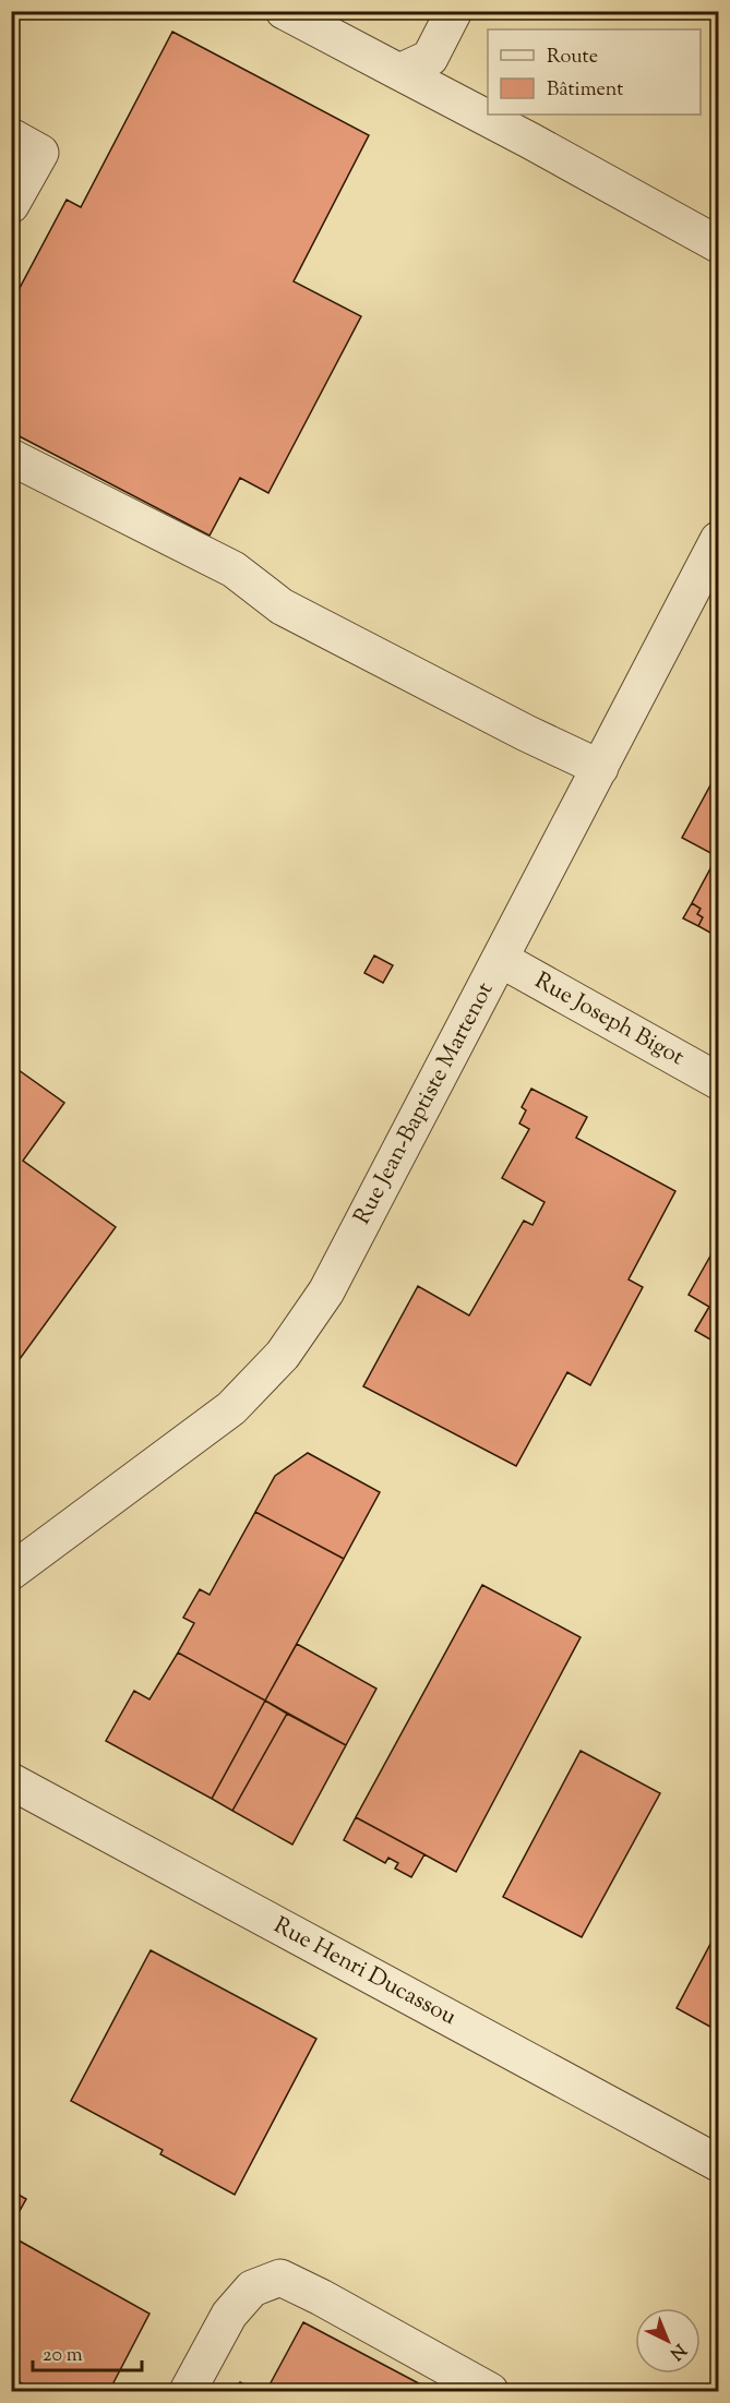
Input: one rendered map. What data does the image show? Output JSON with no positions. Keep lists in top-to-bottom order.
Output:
{
  "streets": {
    "street": ["Rue Joseph Bigot", "Rue Jean-Baptiste Martenot", "Rue Henri Ducassou"]
  },
  "crossings": [
    ["Rue Joseph Bigot", "Rue Jean-Baptiste Martenot"]
  ],
  "legend": ["Route", "Bâtiment"],
  "scale_bar": "20 m",
  "north": "bottom right"
}
